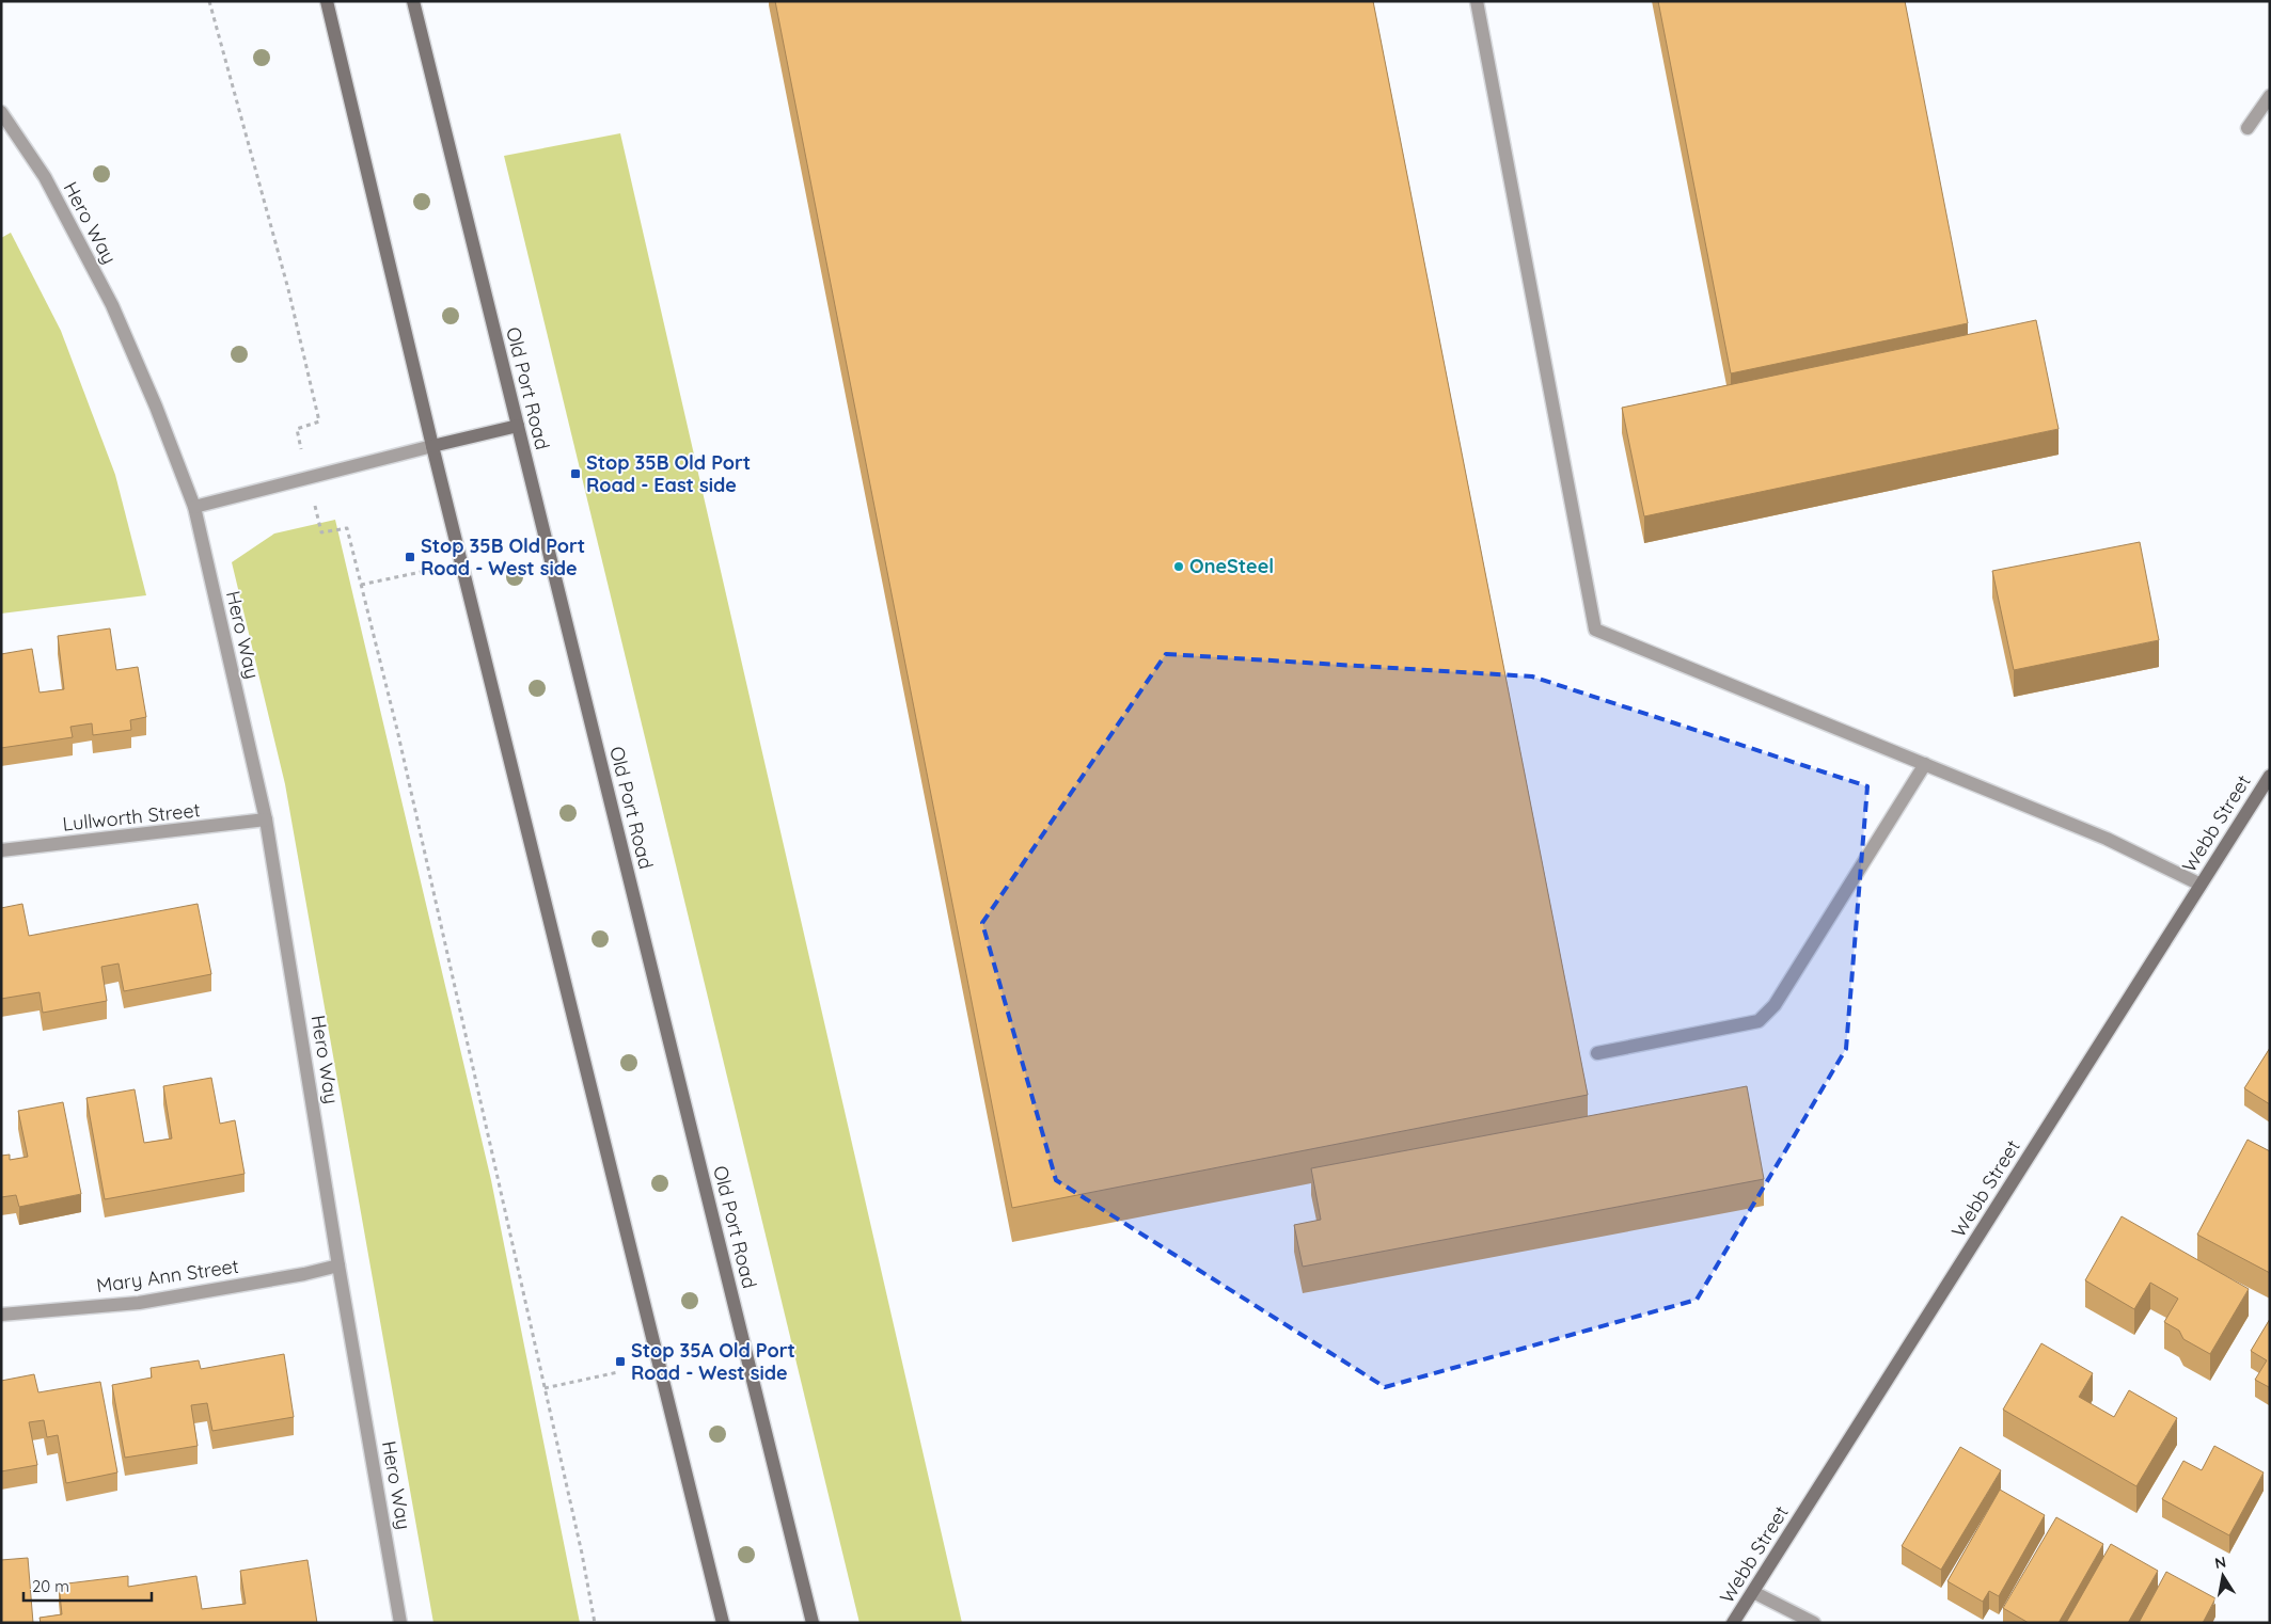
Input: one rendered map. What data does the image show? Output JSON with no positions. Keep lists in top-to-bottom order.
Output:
{
  "streets": {
    "main road": ["Old Port Road", "Webb Street"],
    "street": ["Hero Way", "Lullworth Street", "Mary Ann Street"]
  },
  "crossings": [
    ["Hero Way", "Lullworth Street"],
    ["Hero Way", "Mary Ann Street"]
  ],
  "places": {
    "transit": ["Stop 35B Old Port Road - East side", "Stop 35B Old Port Road - West side", "Stop 35A Old Port Road - West side"],
    "other": ["OneSteel"]
  },
  "scale_bar": "20 m",
  "north": "top"
}
